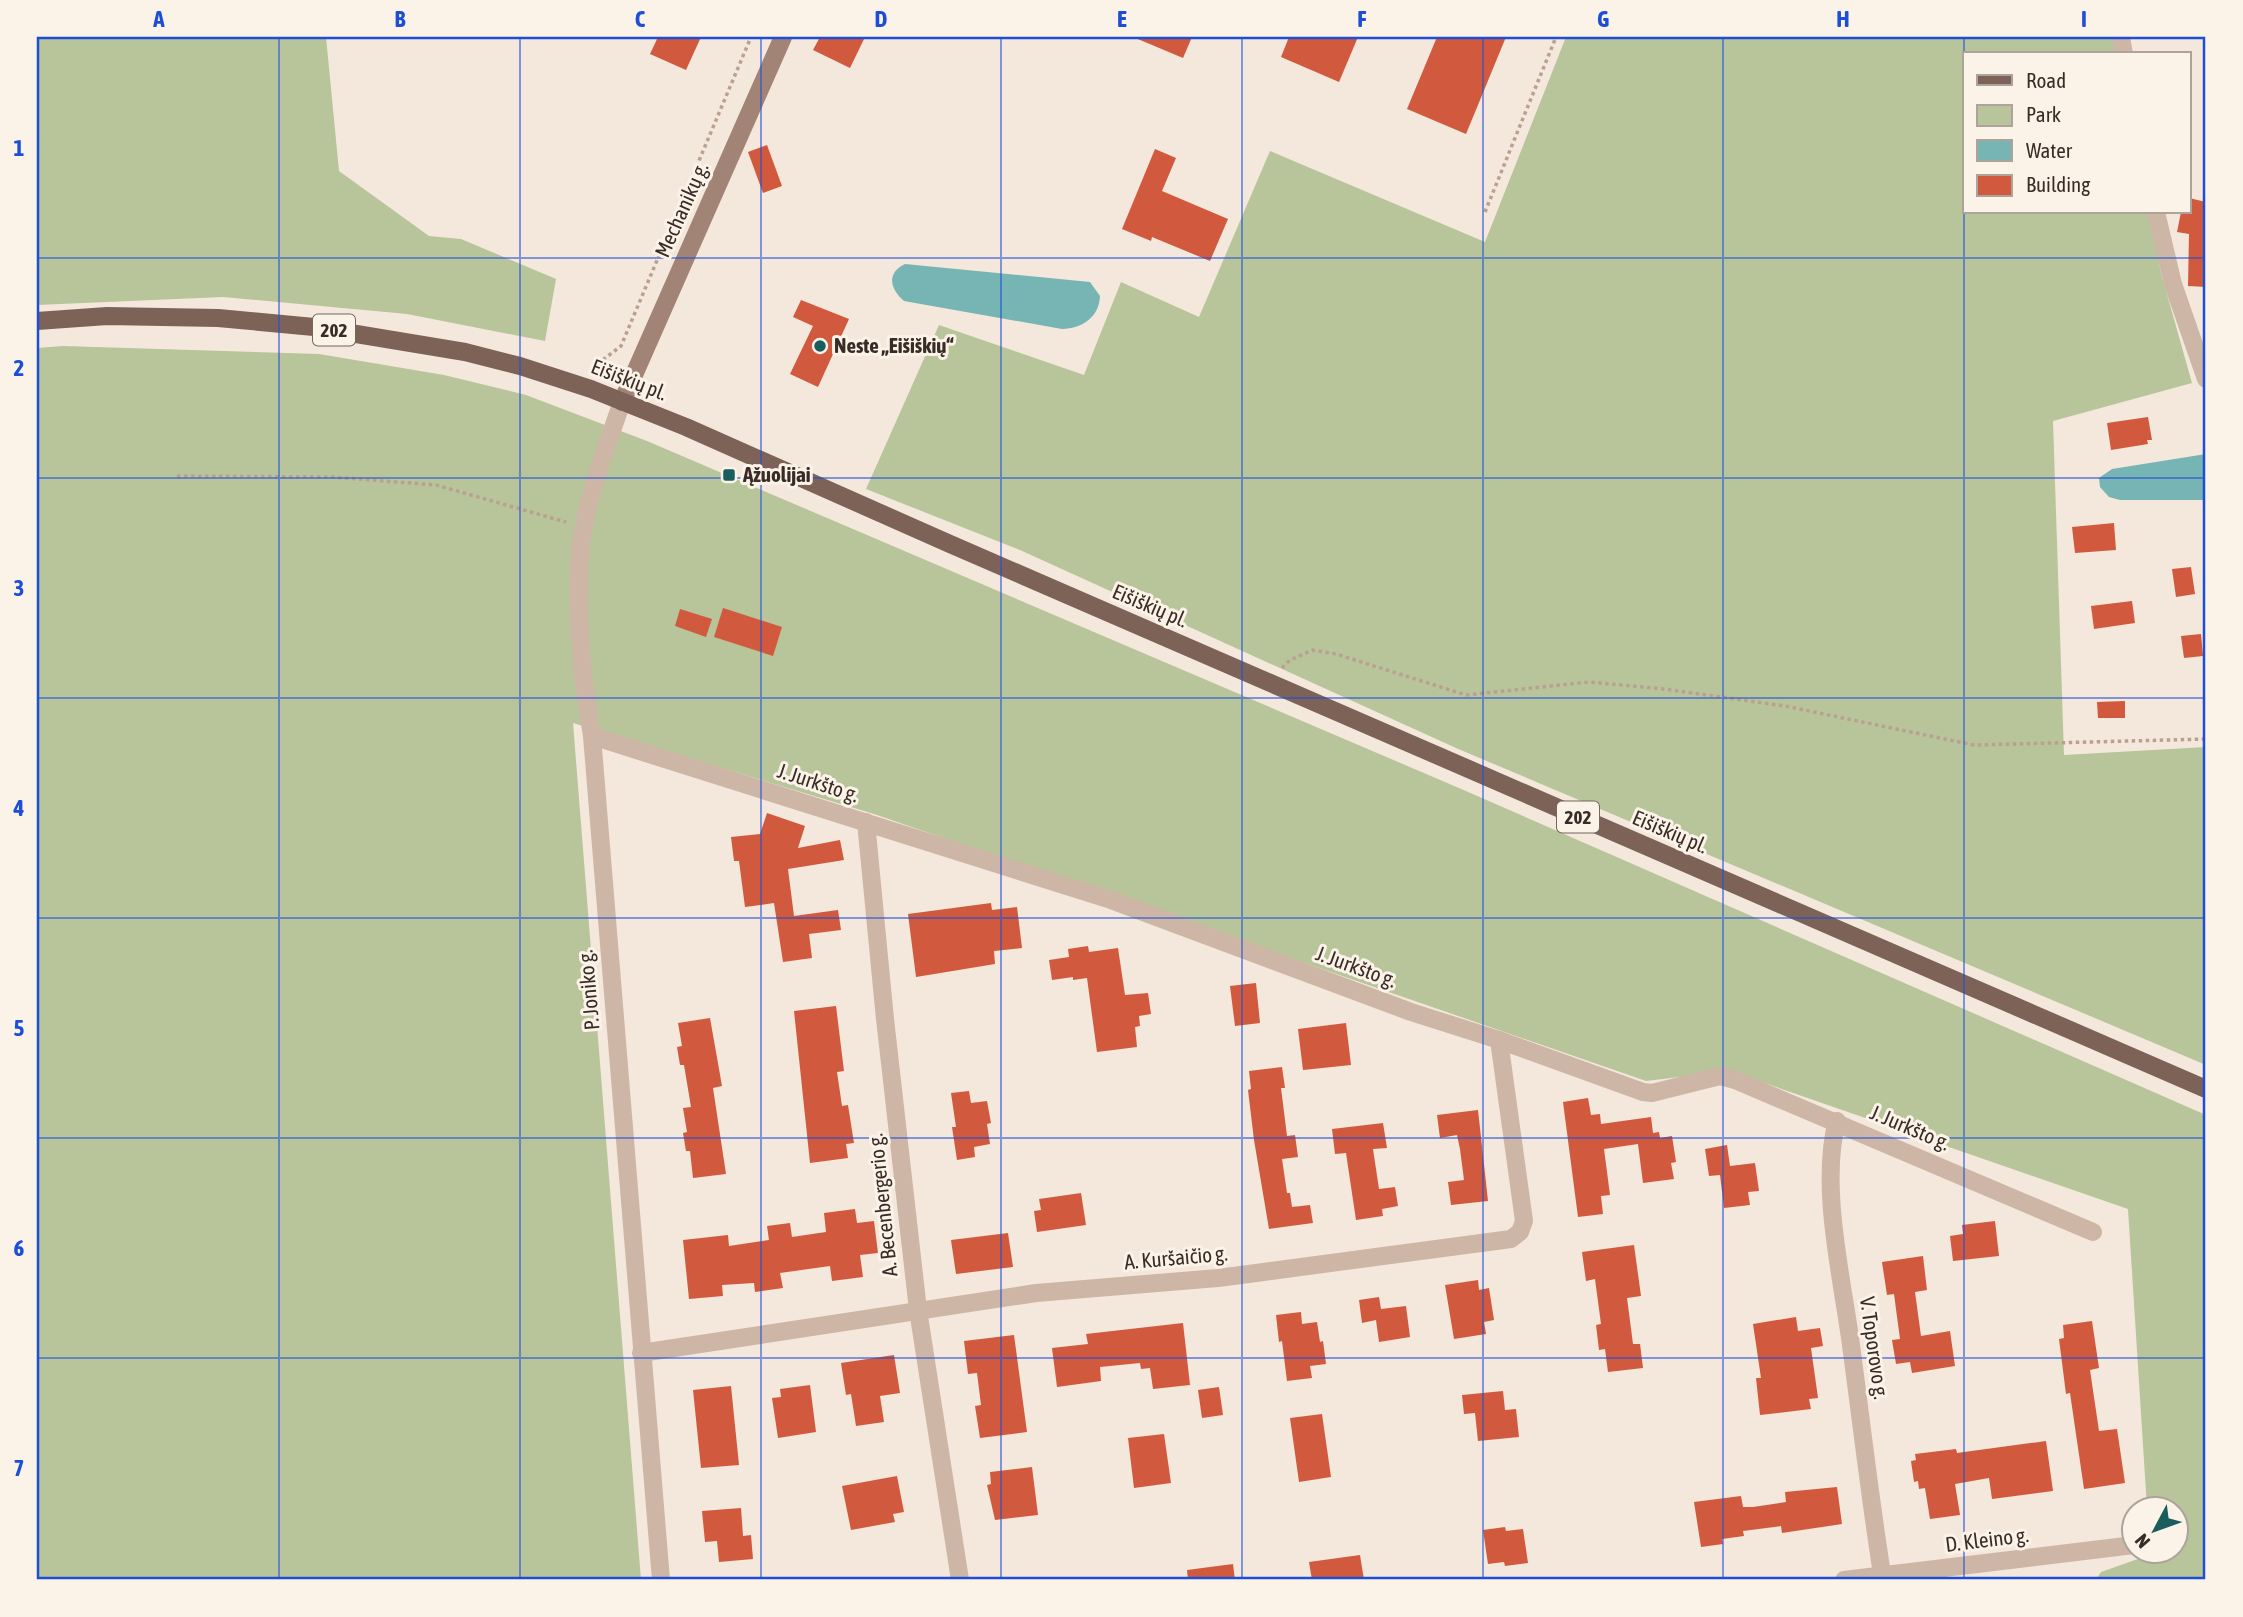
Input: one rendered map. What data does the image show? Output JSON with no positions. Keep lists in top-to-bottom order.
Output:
{
  "streets": {
    "main road": ["Mechanikų g.", "202", "Eišiškių pl."],
    "street": [
      "J. Jurkšto g.",
      "P. Joniko g.",
      "A. Becenbergerio g.",
      "A. Kuršaičio g.",
      "V. Toporovo g.",
      "D. Kleino g."
    ]
  },
  "crossings": [
    ["Mechanikų g.", "Eišiškių pl."],
    ["Mechanikų g.", "P. Joniko g."],
    ["Eišiškių pl.", "P. Joniko g."],
    ["J. Jurkšto g.", "P. Joniko g."],
    ["J. Jurkšto g.", "A. Becenbergerio g."],
    ["J. Jurkšto g.", "A. Kuršaičio g."],
    ["J. Jurkšto g.", "V. Toporovo g."],
    ["P. Joniko g.", "A. Kuršaičio g."],
    ["A. Becenbergerio g.", "A. Kuršaičio g."],
    ["V. Toporovo g.", "D. Kleino g."]
  ],
  "places": {
    "other": ["Neste „Eišiškių“"],
    "transit": ["Ąžuolijai"]
  },
  "legend": [
    "Road",
    "Park",
    "Water",
    "Building"
  ],
  "north": "bottom left",
  "grid": {
    "columns": [
      "A",
      "B",
      "C",
      "D",
      "E",
      "F",
      "G",
      "H",
      "I"
    ],
    "rows": [
      "1",
      "2",
      "3",
      "4",
      "5",
      "6",
      "7"
    ]
  }
}
